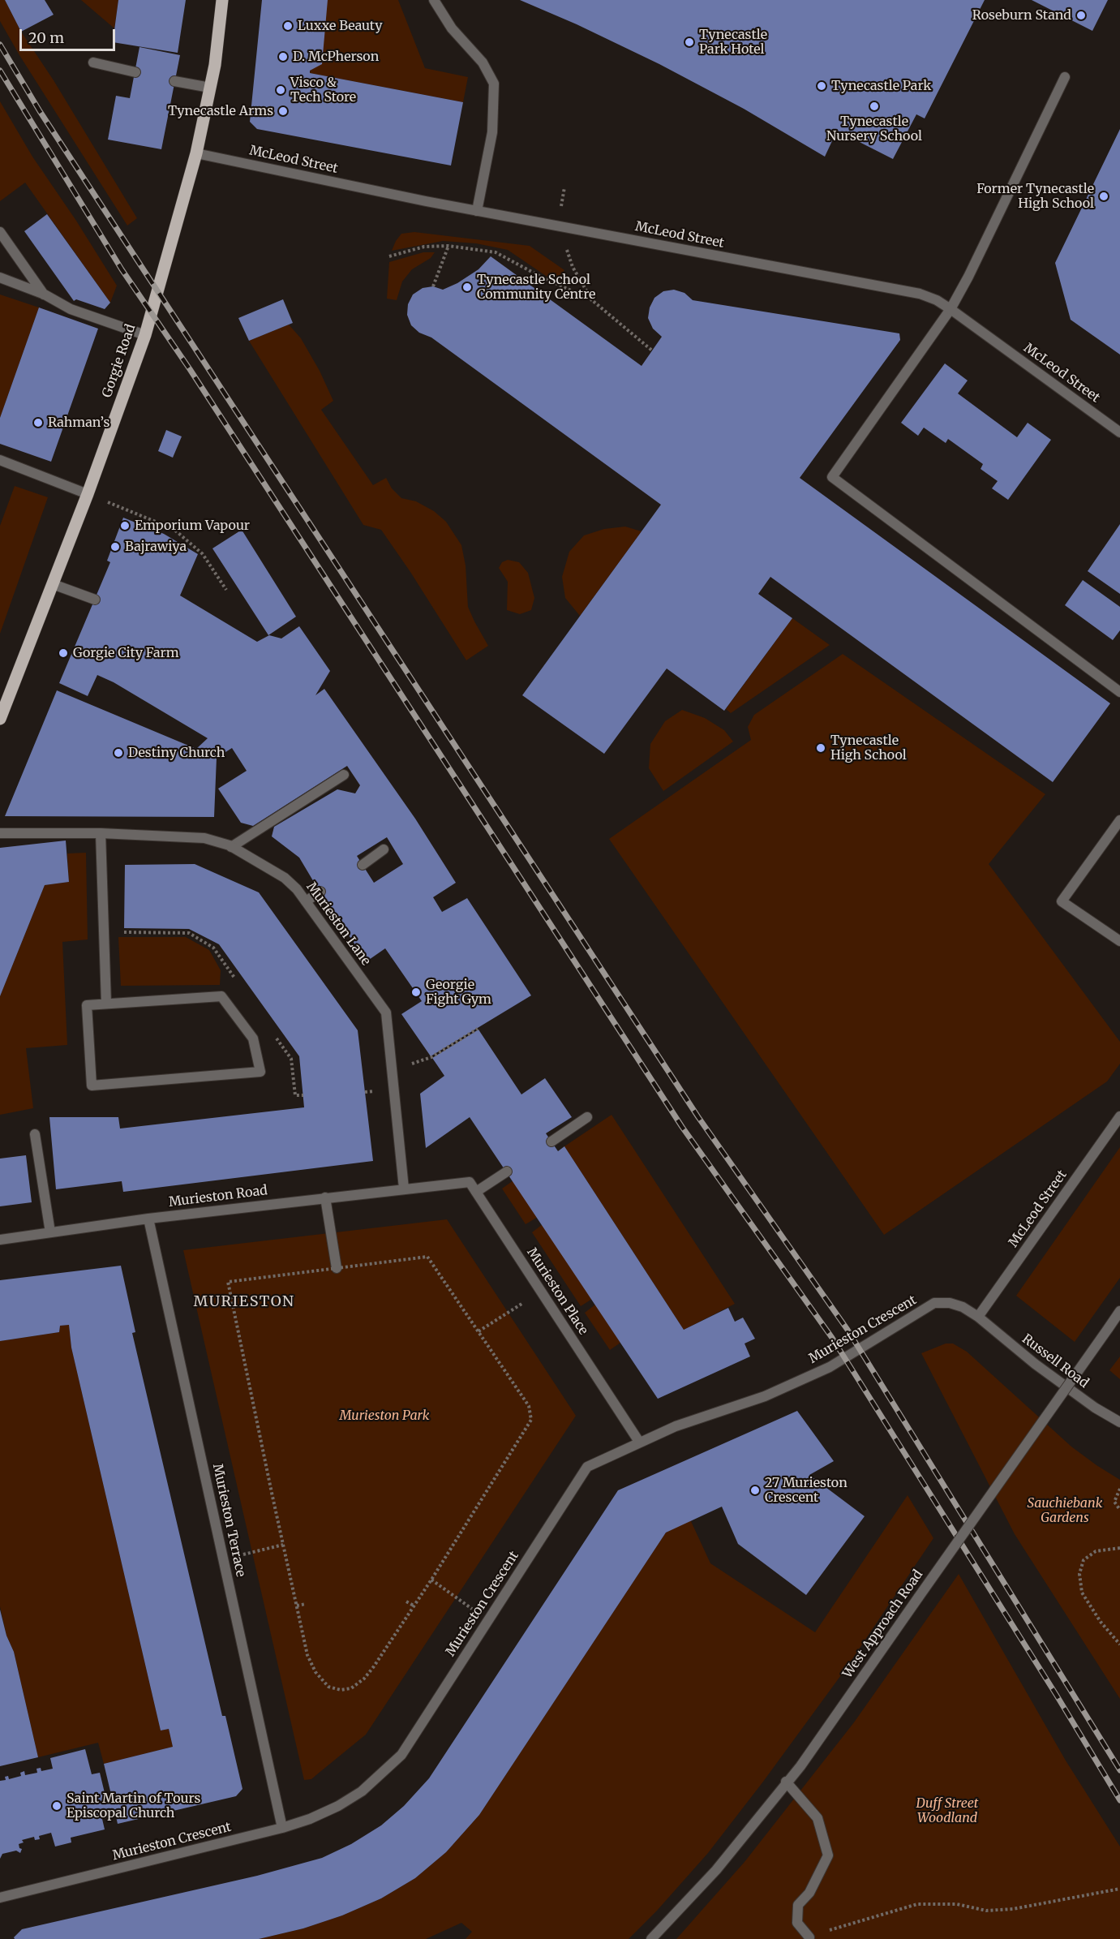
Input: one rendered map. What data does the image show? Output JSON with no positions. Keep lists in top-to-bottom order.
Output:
{
  "streets": {
    "main road": ["Gorgie Road"],
    "street": [
      "McLeod Street",
      "Murieston Lane",
      "Murieston Road",
      "Murieston Place",
      "Murieston Crescent",
      "Russell Road",
      "Murieston Terrace",
      "West Approach Road"
    ]
  },
  "crossings": [
    ["McLeod Street", "Gorgie Road"],
    ["McLeod Street", "Murieston Crescent"],
    ["McLeod Street", "Russell Road"],
    ["Murieston Lane", "Murieston Road"],
    ["Murieston Road", "Murieston Place"],
    ["Murieston Road", "Murieston Terrace"],
    ["Murieston Place", "Murieston Crescent"],
    ["Murieston Crescent", "Russell Road"],
    ["Murieston Crescent", "Murieston Terrace"]
  ],
  "districts": ["MURIESTON"],
  "parks": ["Murieston Park", "Sauchiebank Gardens", "Duff Street Woodland"],
  "places": [
    "Roseburn Stand",
    "Luxxe Beauty",
    "Tynecastle Park Hotel",
    "D. McPherson",
    "Tynecastle Park",
    "Visco & Tech Store",
    "Tynecastle Nursery School",
    "Tynecastle Arms",
    "Former Tynecastle High School",
    "Tynecastle School Community Centre",
    "Rahman’s",
    "Emporium Vapour",
    "Bajrawiya",
    "Gorgie City Farm",
    "Tynecastle High School",
    "Destiny Church",
    "Georgie Fight Gym",
    "27 Murieston Crescent",
    "Saint Martin of Tours Episcopal Church"
  ],
  "scale_bar": "20 m"
}
